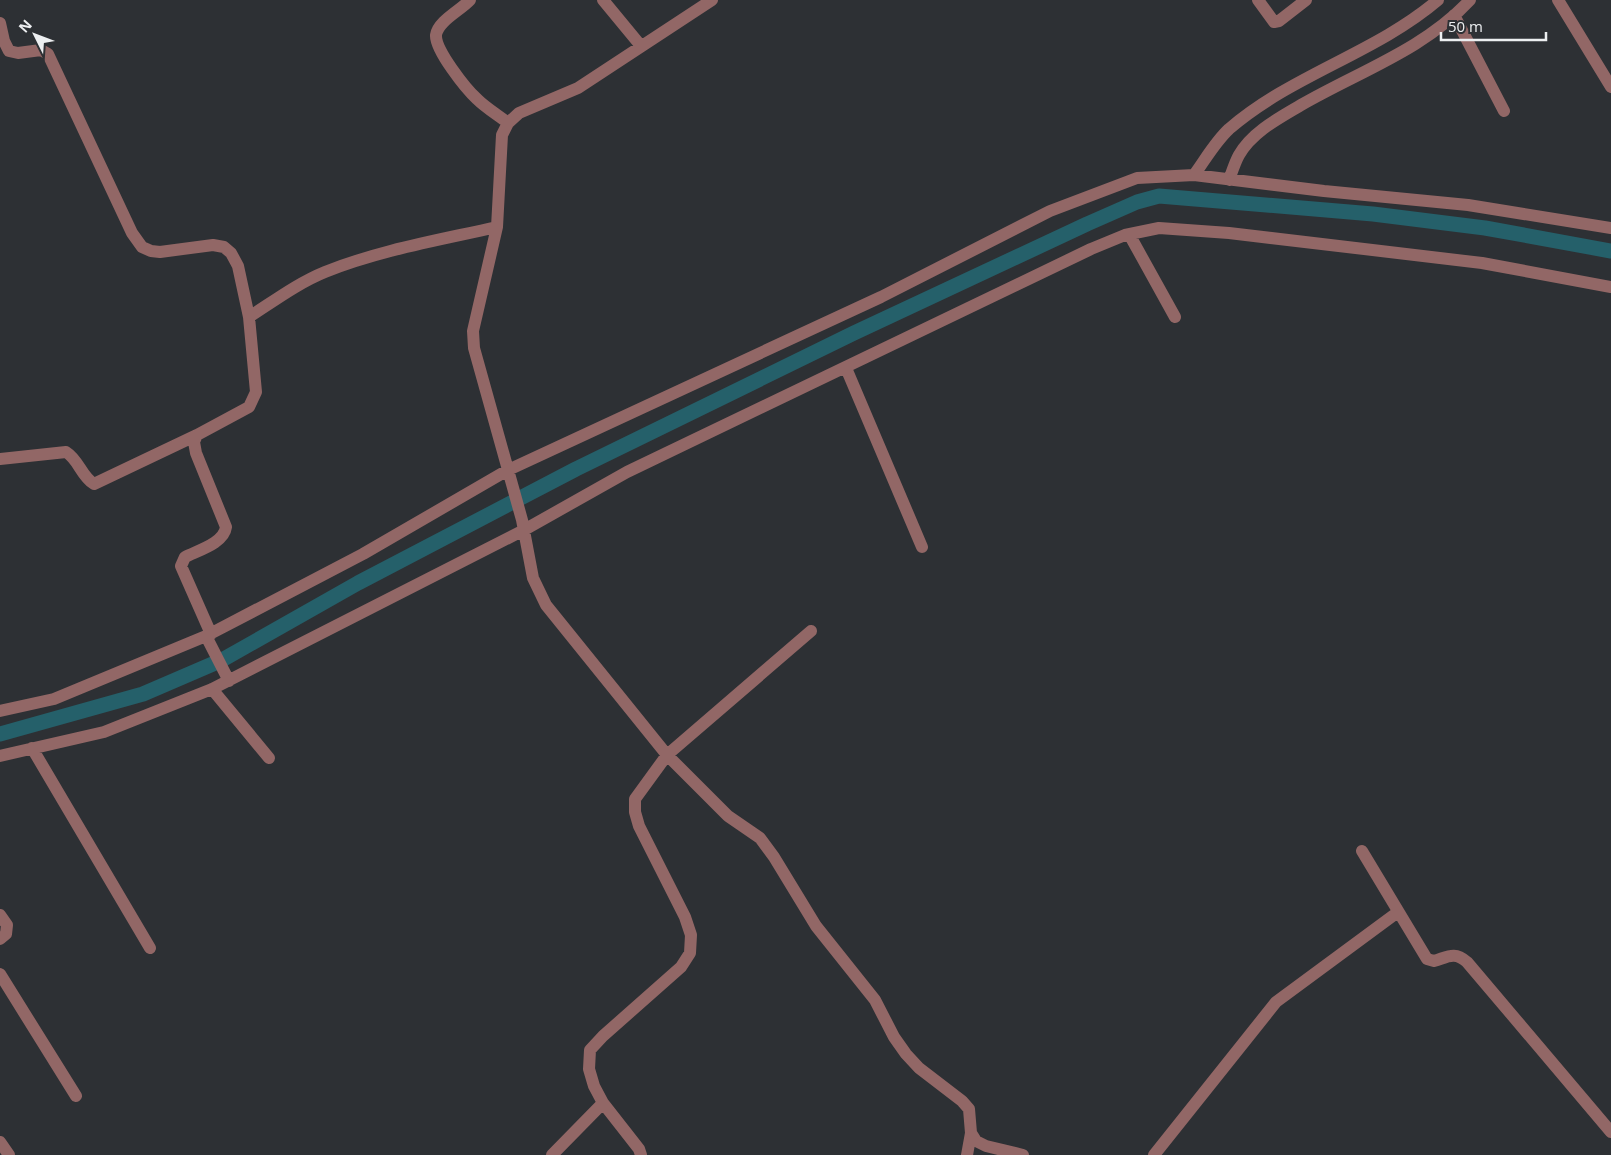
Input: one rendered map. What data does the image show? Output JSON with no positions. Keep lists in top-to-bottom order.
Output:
{
  "scale_bar": "50 m",
  "north": "top left"
}
